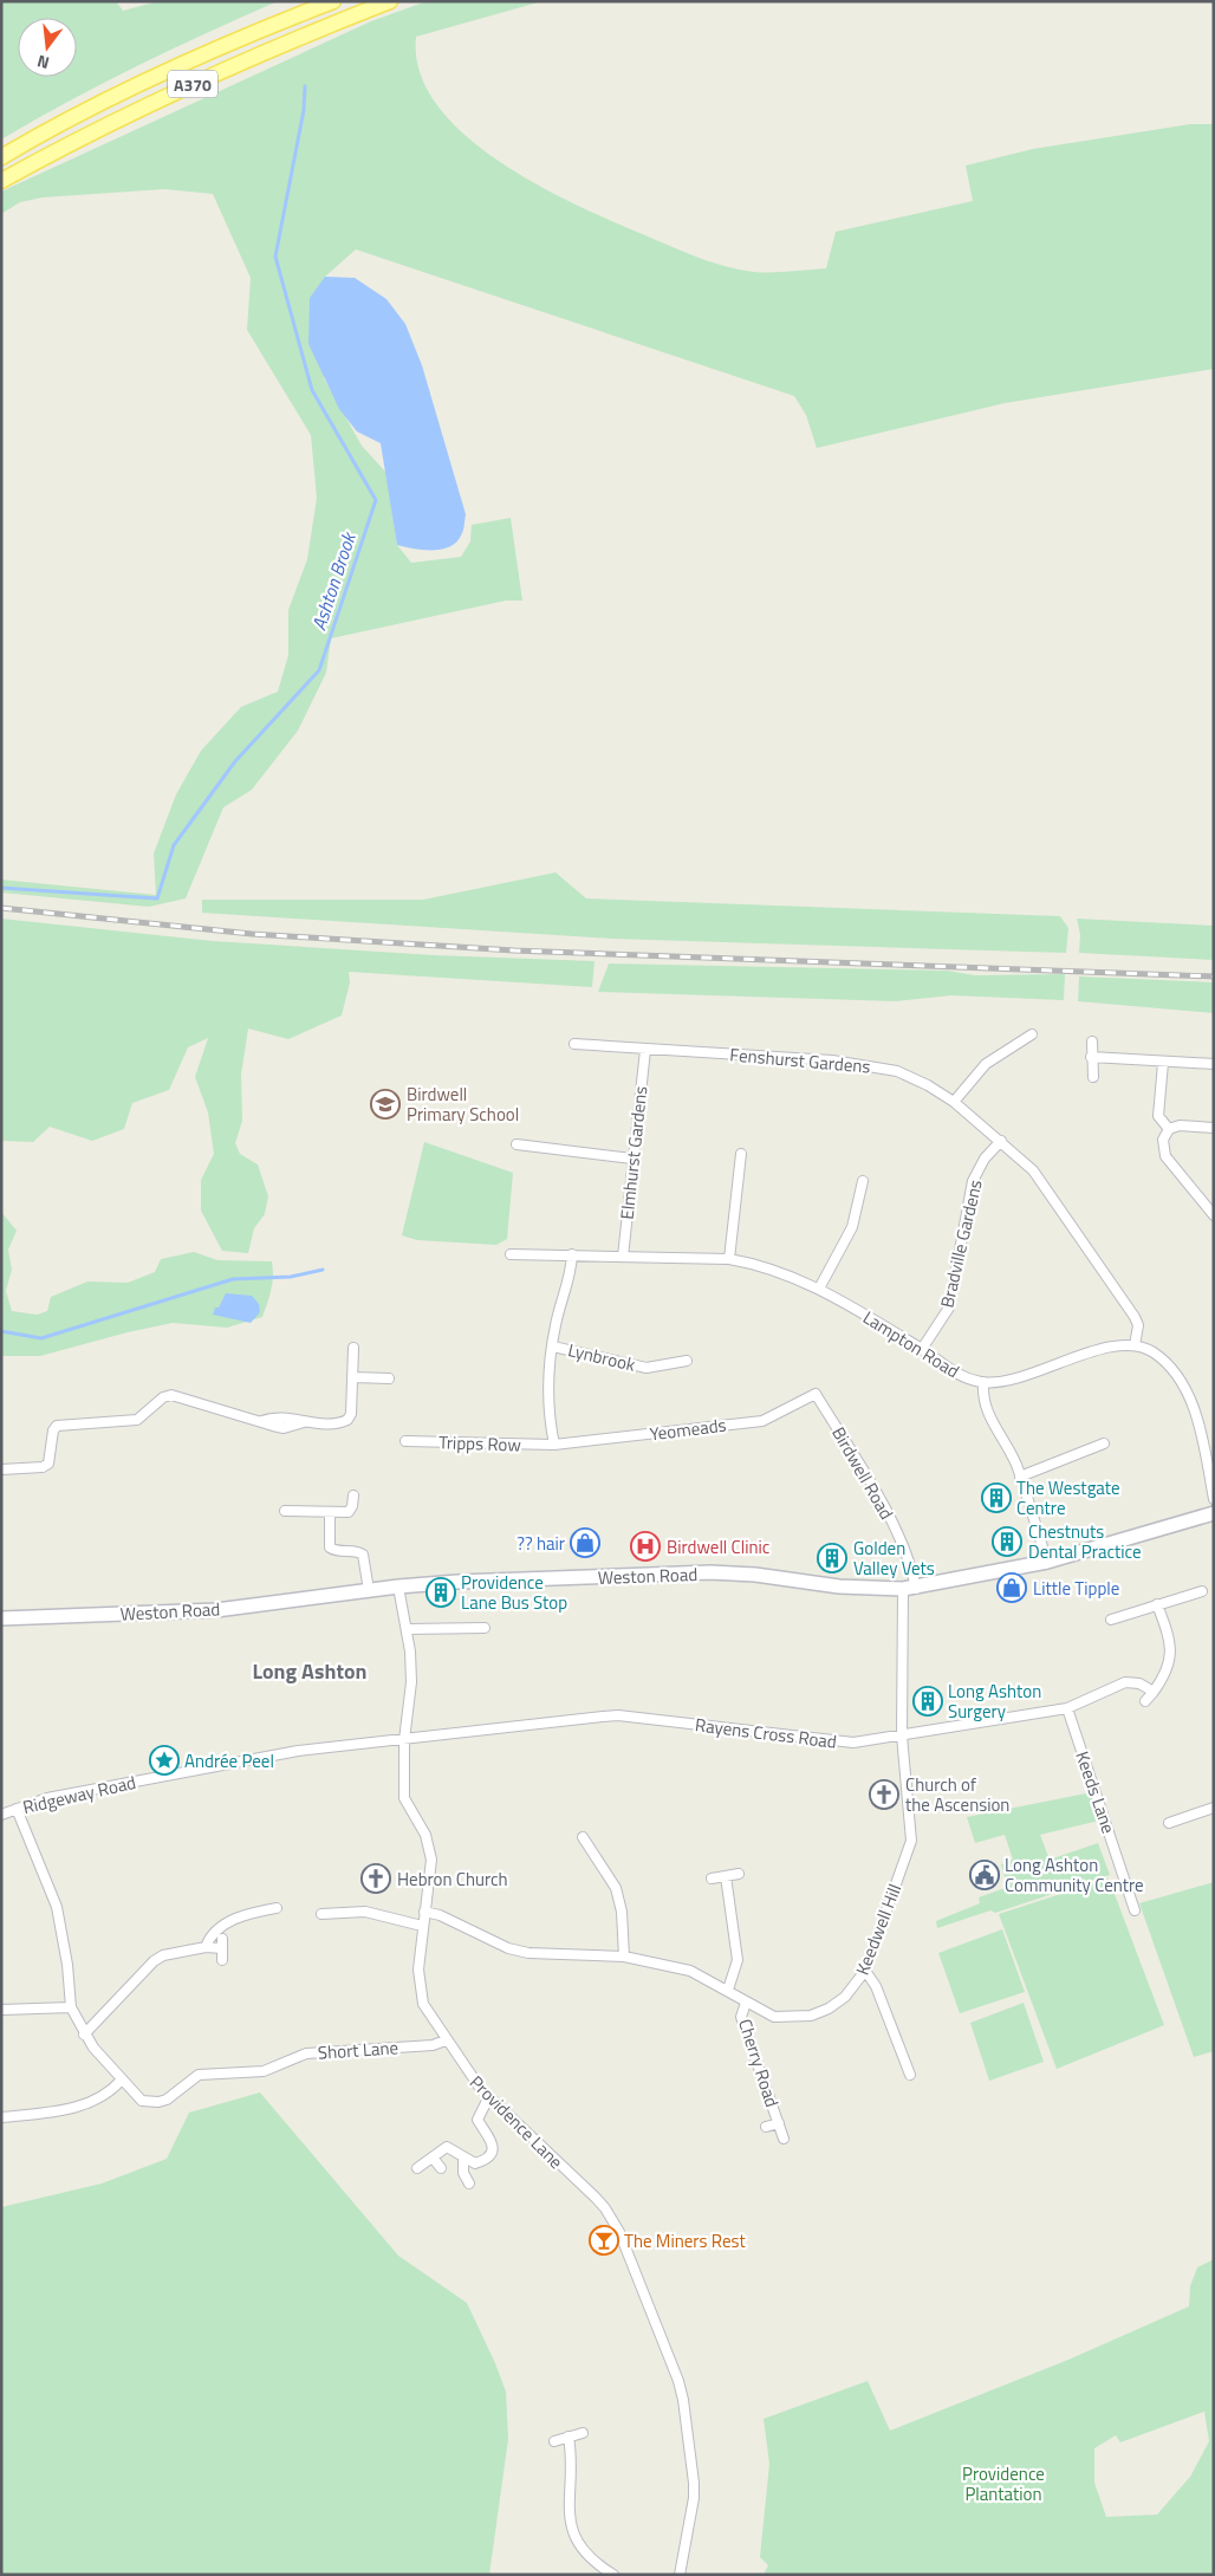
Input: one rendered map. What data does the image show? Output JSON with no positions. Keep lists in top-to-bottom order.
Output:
{
  "streets": {
    "main road": ["A370"],
    "street": [
      "Fenshurst Gardens",
      "Elmhurst Gardens",
      "Bradville Gardens",
      "Lampton Road",
      "Lynbrook",
      "Yeomeads",
      "Tripps Row",
      "Birdwell Road",
      "Weston Road",
      "Rayens Cross Road",
      "Keeds Lane",
      "Ridgeway Road",
      "Keedwell Hill",
      "Short Lane",
      "Cherry Road",
      "Providence Lane"
    ]
  },
  "crossings": [
    ["Fenshurst Gardens", "Elmhurst Gardens"],
    ["Fenshurst Gardens", "Bradville Gardens"],
    ["Fenshurst Gardens", "Lampton Road"],
    ["Elmhurst Gardens", "Lampton Road"],
    ["Bradville Gardens", "Lampton Road"],
    ["Lampton Road", "Lynbrook"],
    ["Lynbrook", "Yeomeads"],
    ["Lynbrook", "Tripps Row"],
    ["Yeomeads", "Tripps Row"],
    ["Yeomeads", "Birdwell Road"],
    ["Birdwell Road", "Weston Road"],
    ["Birdwell Road", "Keedwell Hill"],
    ["Weston Road", "Keedwell Hill"],
    ["Weston Road", "Providence Lane"],
    ["Rayens Cross Road", "Keeds Lane"],
    ["Rayens Cross Road", "Ridgeway Road"],
    ["Rayens Cross Road", "Keedwell Hill"],
    ["Rayens Cross Road", "Providence Lane"],
    ["Ridgeway Road", "Providence Lane"],
    ["Keedwell Hill", "Cherry Road"],
    ["Keedwell Hill", "Providence Lane"],
    ["Short Lane", "Providence Lane"]
  ],
  "districts": ["Long Ashton"],
  "water": ["Ashton Brook"],
  "parks": ["Providence Plantation"],
  "places": {
    "school or university": ["Birdwell Primary School"],
    "building": [
      "The Westgate Centre",
      "Chestnuts Dental Practice",
      "Golden Valley Vets",
      "Providence Lane Bus Stop",
      "Long Ashton Surgery"
    ],
    "shop": ["?? hair", "Little Tipple"],
    "hospital": ["Birdwell Clinic"],
    "place": ["Andrée Peel"],
    "church": ["Church of the Ascension", "Hebron Church"],
    "public building": ["Long Ashton Community Centre"],
    "bar": ["The Miners Rest"]
  },
  "north": "bottom"
}
